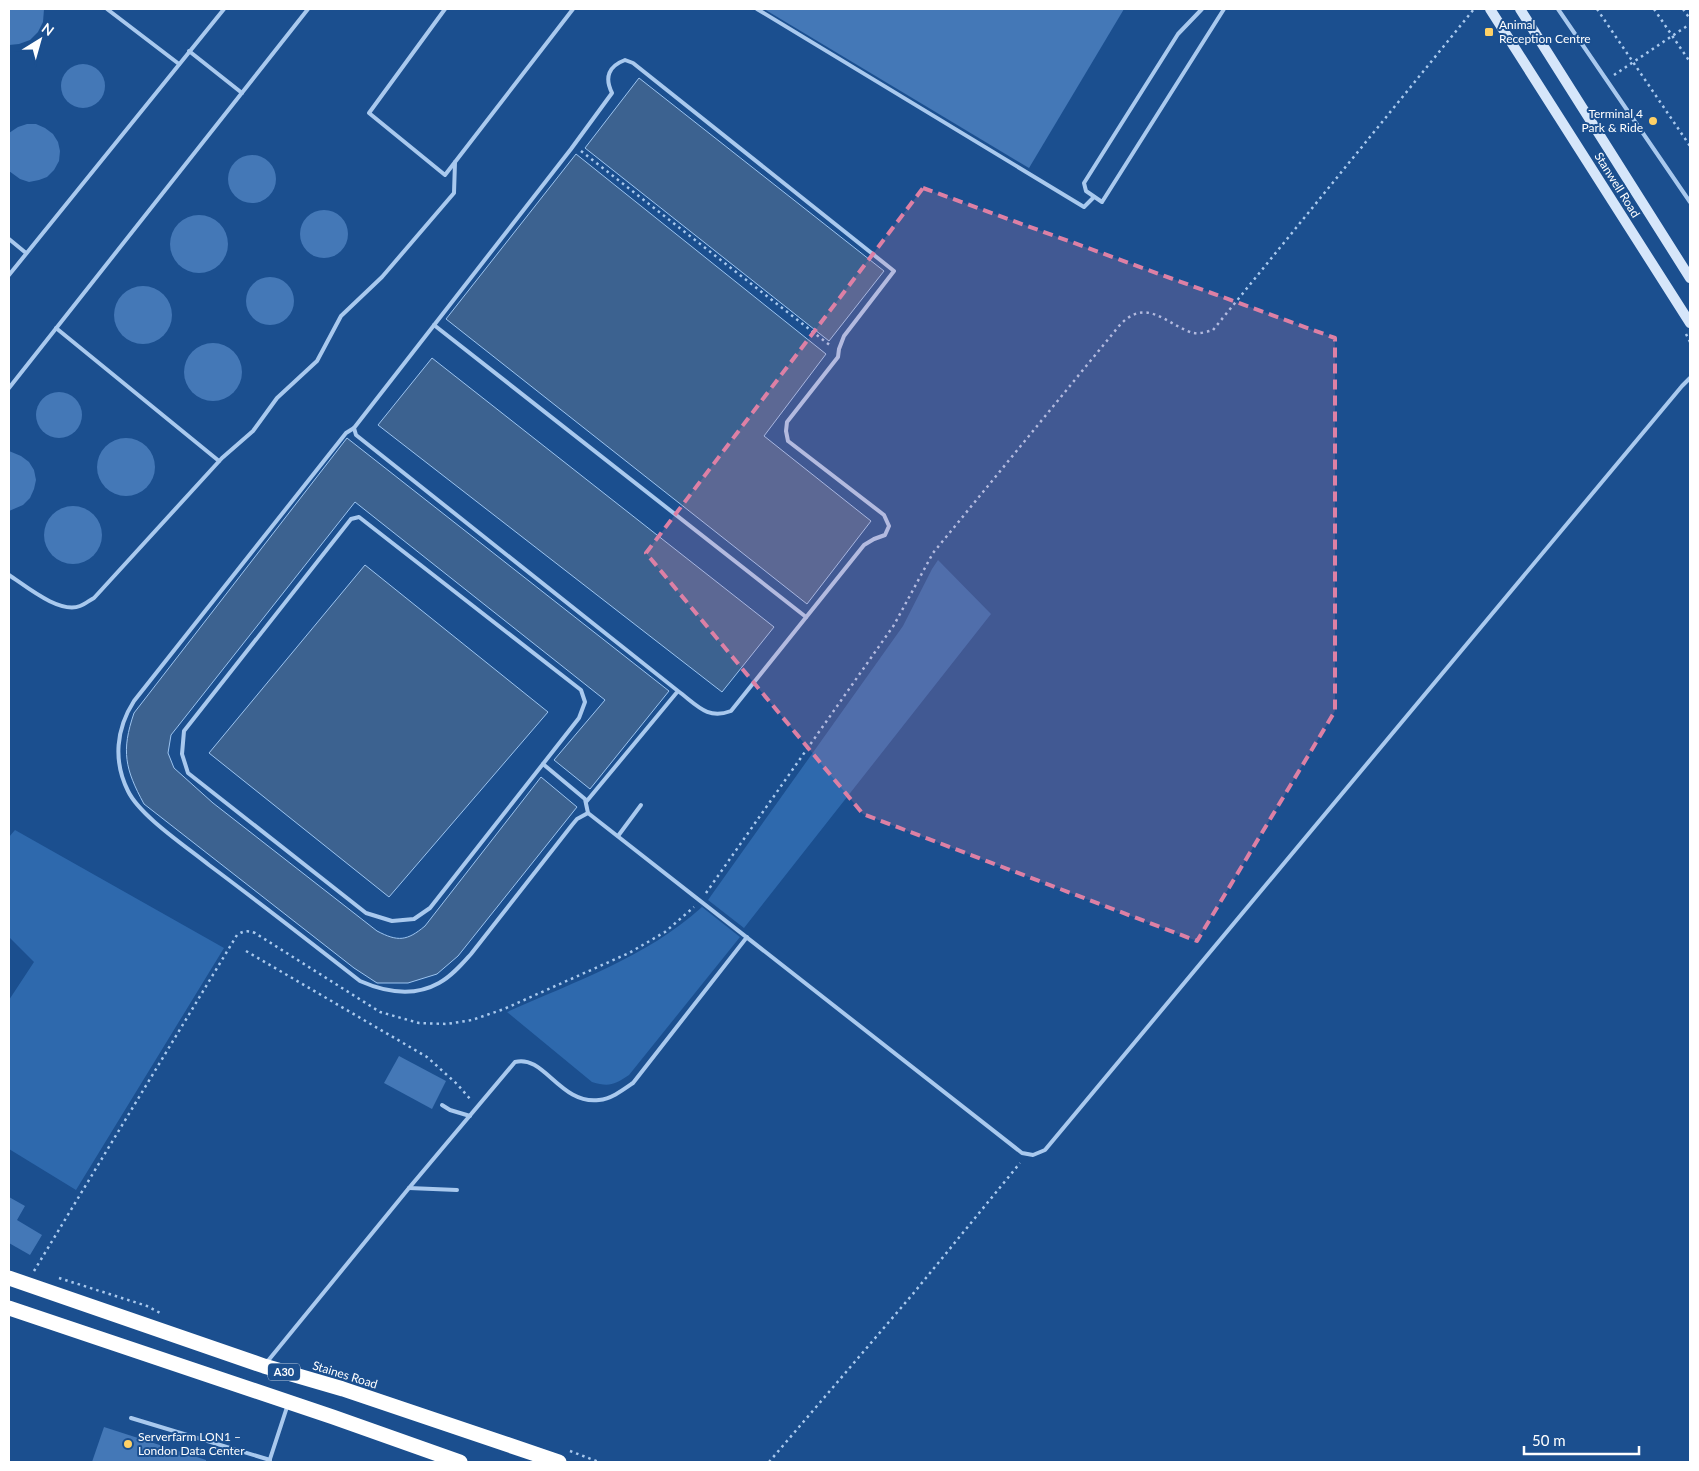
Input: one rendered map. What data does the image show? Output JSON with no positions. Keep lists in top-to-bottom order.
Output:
{
  "streets": {
    "highway": ["A30", "Staines Road"],
    "street": ["Stanwell Road"]
  },
  "places": {
    "transit": ["Animal Reception Centre"],
    "other": ["Terminal 4 Park & Ride", "Serverfarm LON1 – London Data Center"]
  },
  "scale_bar": "50 m",
  "north": "top right"
}
